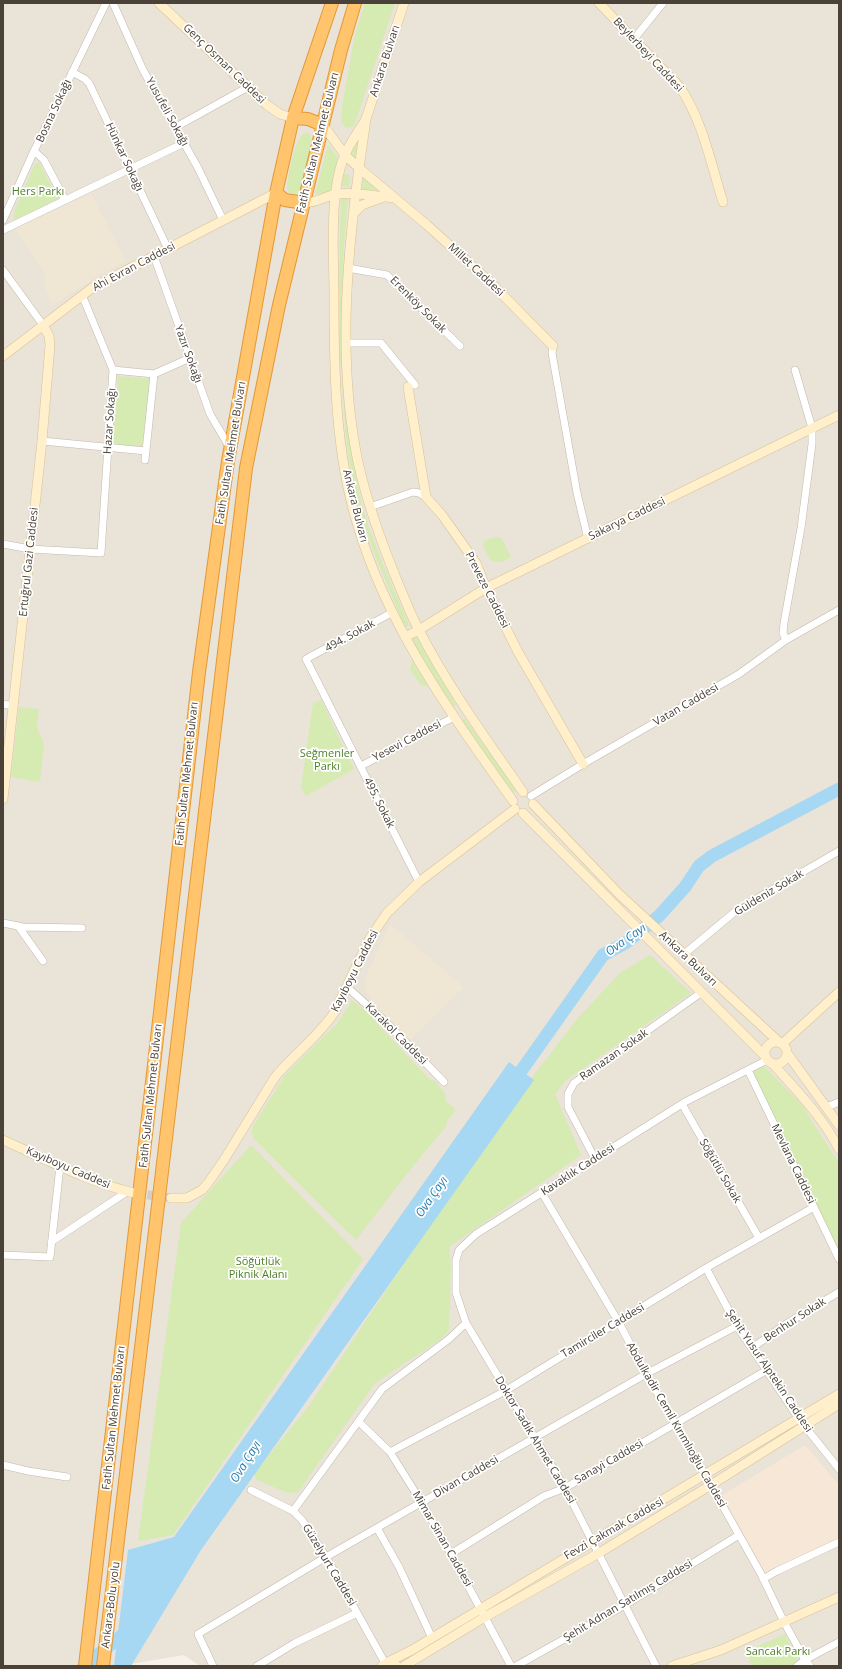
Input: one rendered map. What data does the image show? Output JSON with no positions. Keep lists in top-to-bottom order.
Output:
{
  "streets": {
    "highway": ["Fatih Sultan Mehmet Bulvarı", "Ankara-Bolu yolu"],
    "main road": [
      "Beylerbeyi Caddesi",
      "Ankara Bulvarı",
      "Genç Osman Caddesi",
      "Ahi Evran Caddesi",
      "Millet Caddesi",
      "Sakarya Caddesi",
      "Ertuğrul Gazi Caddesi",
      "Preveze Caddesi",
      "Kayıboyu Caddesi",
      "Fevzi Çakmak Caddesi"
    ],
    "street": [
      "Bosna Sokağı",
      "Yusufeli Sokağı",
      "Hünkar Sokağı",
      "Erenköy Sokak",
      "Yazır Sokağı",
      "Hazar Sokağı",
      "494. Sokak",
      "Vatan Caddesi",
      "Yesevi Caddesi",
      "495. Sokak",
      "Güldeniz Sokak",
      "Karakol Caddesi",
      "Ramazan Sokak",
      "Mevlana Caddesi",
      "Kavaklık Caddesi",
      "Söğütlü Sokak",
      "Benhur Sokak",
      "Tamirciler Caddesi",
      "Şehit Yusuf Alptekin Caddesi",
      "Abdulkadir Cemil Kırımlıoğlu Caddesi",
      "Doktor Sadık Ahmet Caddesi",
      "Sanayi Caddesi",
      "Divan Caddesi",
      "Mimar Sinan Caddesi",
      "Güzelyurt Caddesi",
      "Şehit Adnan Satılmış Caddesi"
    ]
  },
  "crossings": [
    ["Ankara Bulvarı", "Millet Caddesi"],
    ["Ankara Bulvarı", "Erenköy Sokak"],
    ["Ankara Bulvarı", "Sakarya Caddesi"],
    ["Ankara Bulvarı", "494. Sokak"],
    ["Ankara Bulvarı", "Vatan Caddesi"],
    ["Ankara Bulvarı", "Yesevi Caddesi"],
    ["Ankara Bulvarı", "Güldeniz Sokak"],
    ["Ankara Bulvarı", "Kayıboyu Caddesi"],
    ["Ankara Bulvarı", "Ramazan Sokak"],
    ["Ankara Bulvarı", "Kavaklık Caddesi"],
    ["Genç Osman Caddesi", "Fatih Sultan Mehmet Bulvarı"],
    ["Bosna Sokağı", "Hünkar Sokağı"],
    ["Yusufeli Sokağı", "Ahi Evran Caddesi"],
    ["Fatih Sultan Mehmet Bulvarı", "Ahi Evran Caddesi"],
    ["Fatih Sultan Mehmet Bulvarı", "Yazır Sokağı"],
    ["Fatih Sultan Mehmet Bulvarı", "Ankara-Bolu yolu"],
    ["Hünkar Sokağı", "Ahi Evran Caddesi"],
    ["Ahi Evran Caddesi", "Yazır Sokağı"],
    ["Ahi Evran Caddesi", "Hazar Sokağı"],
    ["Ahi Evran Caddesi", "Ertuğrul Gazi Caddesi"],
    ["Hazar Sokağı", "Ertuğrul Gazi Caddesi"],
    ["Sakarya Caddesi", "Preveze Caddesi"],
    ["Preveze Caddesi", "Vatan Caddesi"],
    ["494. Sokak", "495. Sokak"],
    ["Yesevi Caddesi", "495. Sokak"],
    ["495. Sokak", "Kayıboyu Caddesi"],
    ["Kayıboyu Caddesi", "Karakol Caddesi"],
    ["Ramazan Sokak", "Kavaklık Caddesi"],
    ["Mevlana Caddesi", "Kavaklık Caddesi"],
    ["Mevlana Caddesi", "Tamirciler Caddesi"],
    ["Kavaklık Caddesi", "Söğütlü Sokak"],
    ["Kavaklık Caddesi", "Abdulkadir Cemil Kırımlıoğlu Caddesi"],
    ["Kavaklık Caddesi", "Doktor Sadık Ahmet Caddesi"],
    ["Söğütlü Sokak", "Tamirciler Caddesi"],
    ["Benhur Sokak", "Şehit Yusuf Alptekin Caddesi"],
    ["Tamirciler Caddesi", "Şehit Yusuf Alptekin Caddesi"],
    ["Tamirciler Caddesi", "Abdulkadir Cemil Kırımlıoğlu Caddesi"],
    ["Tamirciler Caddesi", "Doktor Sadık Ahmet Caddesi"],
    ["Tamirciler Caddesi", "Mimar Sinan Caddesi"],
    ["Şehit Yusuf Alptekin Caddesi", "Sanayi Caddesi"],
    ["Şehit Yusuf Alptekin Caddesi", "Divan Caddesi"],
    ["Şehit Yusuf Alptekin Caddesi", "Fevzi Çakmak Caddesi"],
    ["Abdulkadir Cemil Kırımlıoğlu Caddesi", "Sanayi Caddesi"],
    ["Abdulkadir Cemil Kırımlıoğlu Caddesi", "Divan Caddesi"],
    ["Abdulkadir Cemil Kırımlıoğlu Caddesi", "Fevzi Çakmak Caddesi"],
    ["Abdulkadir Cemil Kırımlıoğlu Caddesi", "Şehit Adnan Satılmış Caddesi"],
    ["Doktor Sadık Ahmet Caddesi", "Sanayi Caddesi"],
    ["Doktor Sadık Ahmet Caddesi", "Divan Caddesi"],
    ["Doktor Sadık Ahmet Caddesi", "Fevzi Çakmak Caddesi"],
    ["Doktor Sadık Ahmet Caddesi", "Şehit Adnan Satılmış Caddesi"],
    ["Sanayi Caddesi", "Mimar Sinan Caddesi"],
    ["Divan Caddesi", "Mimar Sinan Caddesi"],
    ["Divan Caddesi", "Güzelyurt Caddesi"],
    ["Fevzi Çakmak Caddesi", "Mimar Sinan Caddesi"],
    ["Fevzi Çakmak Caddesi", "Güzelyurt Caddesi"]
  ],
  "water": ["Ova Çayı"],
  "parks": [
    "Hers Parkı",
    "Seğmenler Parkı",
    "Söğütlük Piknik Alanı",
    "Sancak Parkı"
  ]
}
